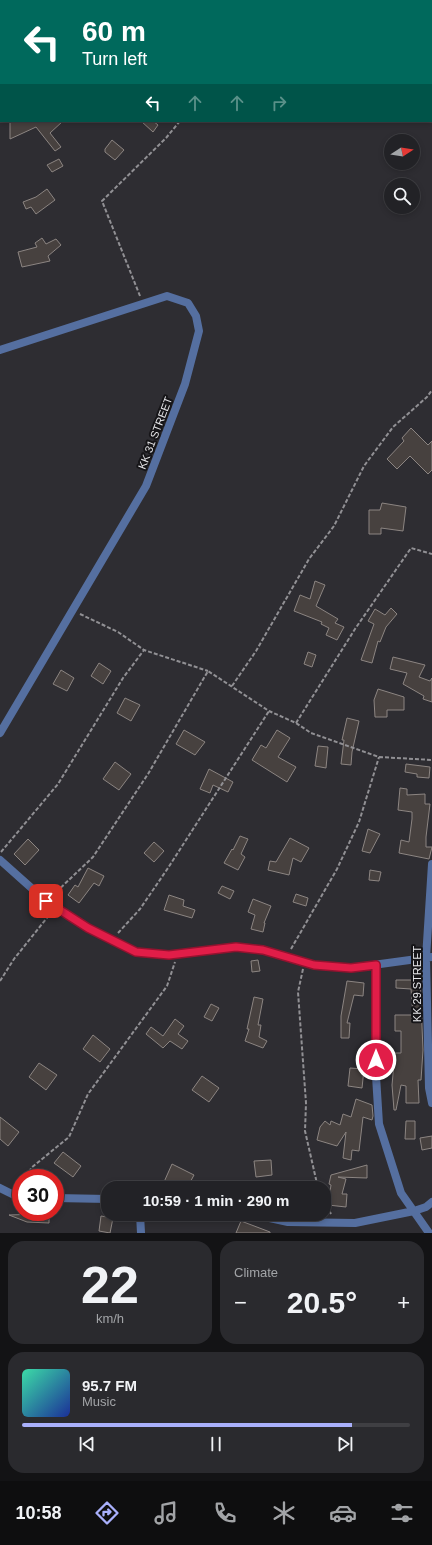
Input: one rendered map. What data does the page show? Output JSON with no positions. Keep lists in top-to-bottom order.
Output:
{
  "streets": {
    "street": ["KK 31 STREET", "KK 29 STREET"]
  },
  "north": "right",
  "page": {
    "turn": ["60 m", "Turn left"],
    "limit": "30",
    "trip": "10:59 · 1 min · 290 m",
    "tile": [
      ["22", "km/h"],
      "Climate"
    ],
    "heat": ["−", "20.5°", "+"],
    "song": ["95.7 FM", "Music"],
    "tabs": "10:58"
  }
}
